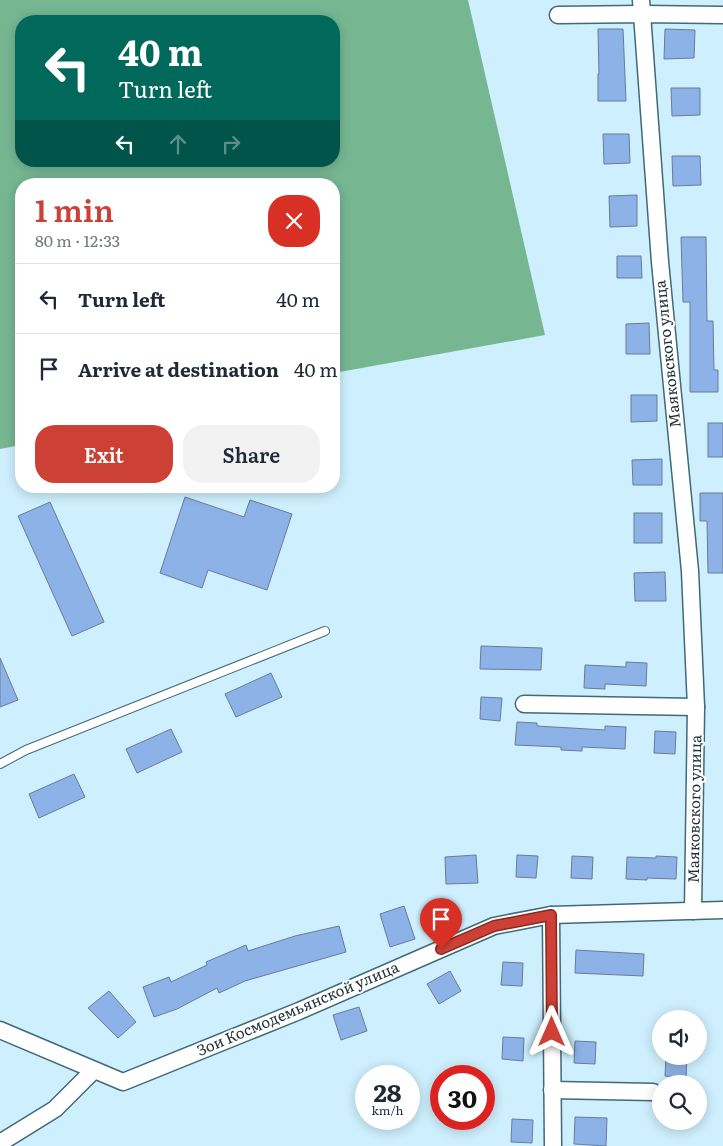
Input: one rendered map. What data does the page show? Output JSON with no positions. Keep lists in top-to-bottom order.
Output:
{
  "streets": {
    "street": ["Маяковского улица", "Зои Космодемьянской улица"]
  },
  "crossings": [
    ["Маяковского улица", "Зои Космодемьянской улица"]
  ],
  "page": {
    "turn": ["40 m", "Turn left"],
    "heading": ["1 min", "80 m · 12:33"],
    "list": [
      {
        "name": "Turn left",
        "value": "40 m"
      },
      {
        "name": "Arrive at destination",
        "value": "40 m"
      }
    ],
    "buttons": ["Exit", "Share"],
    "speed": "28 km/h",
    "limit": "30"
  }
}
